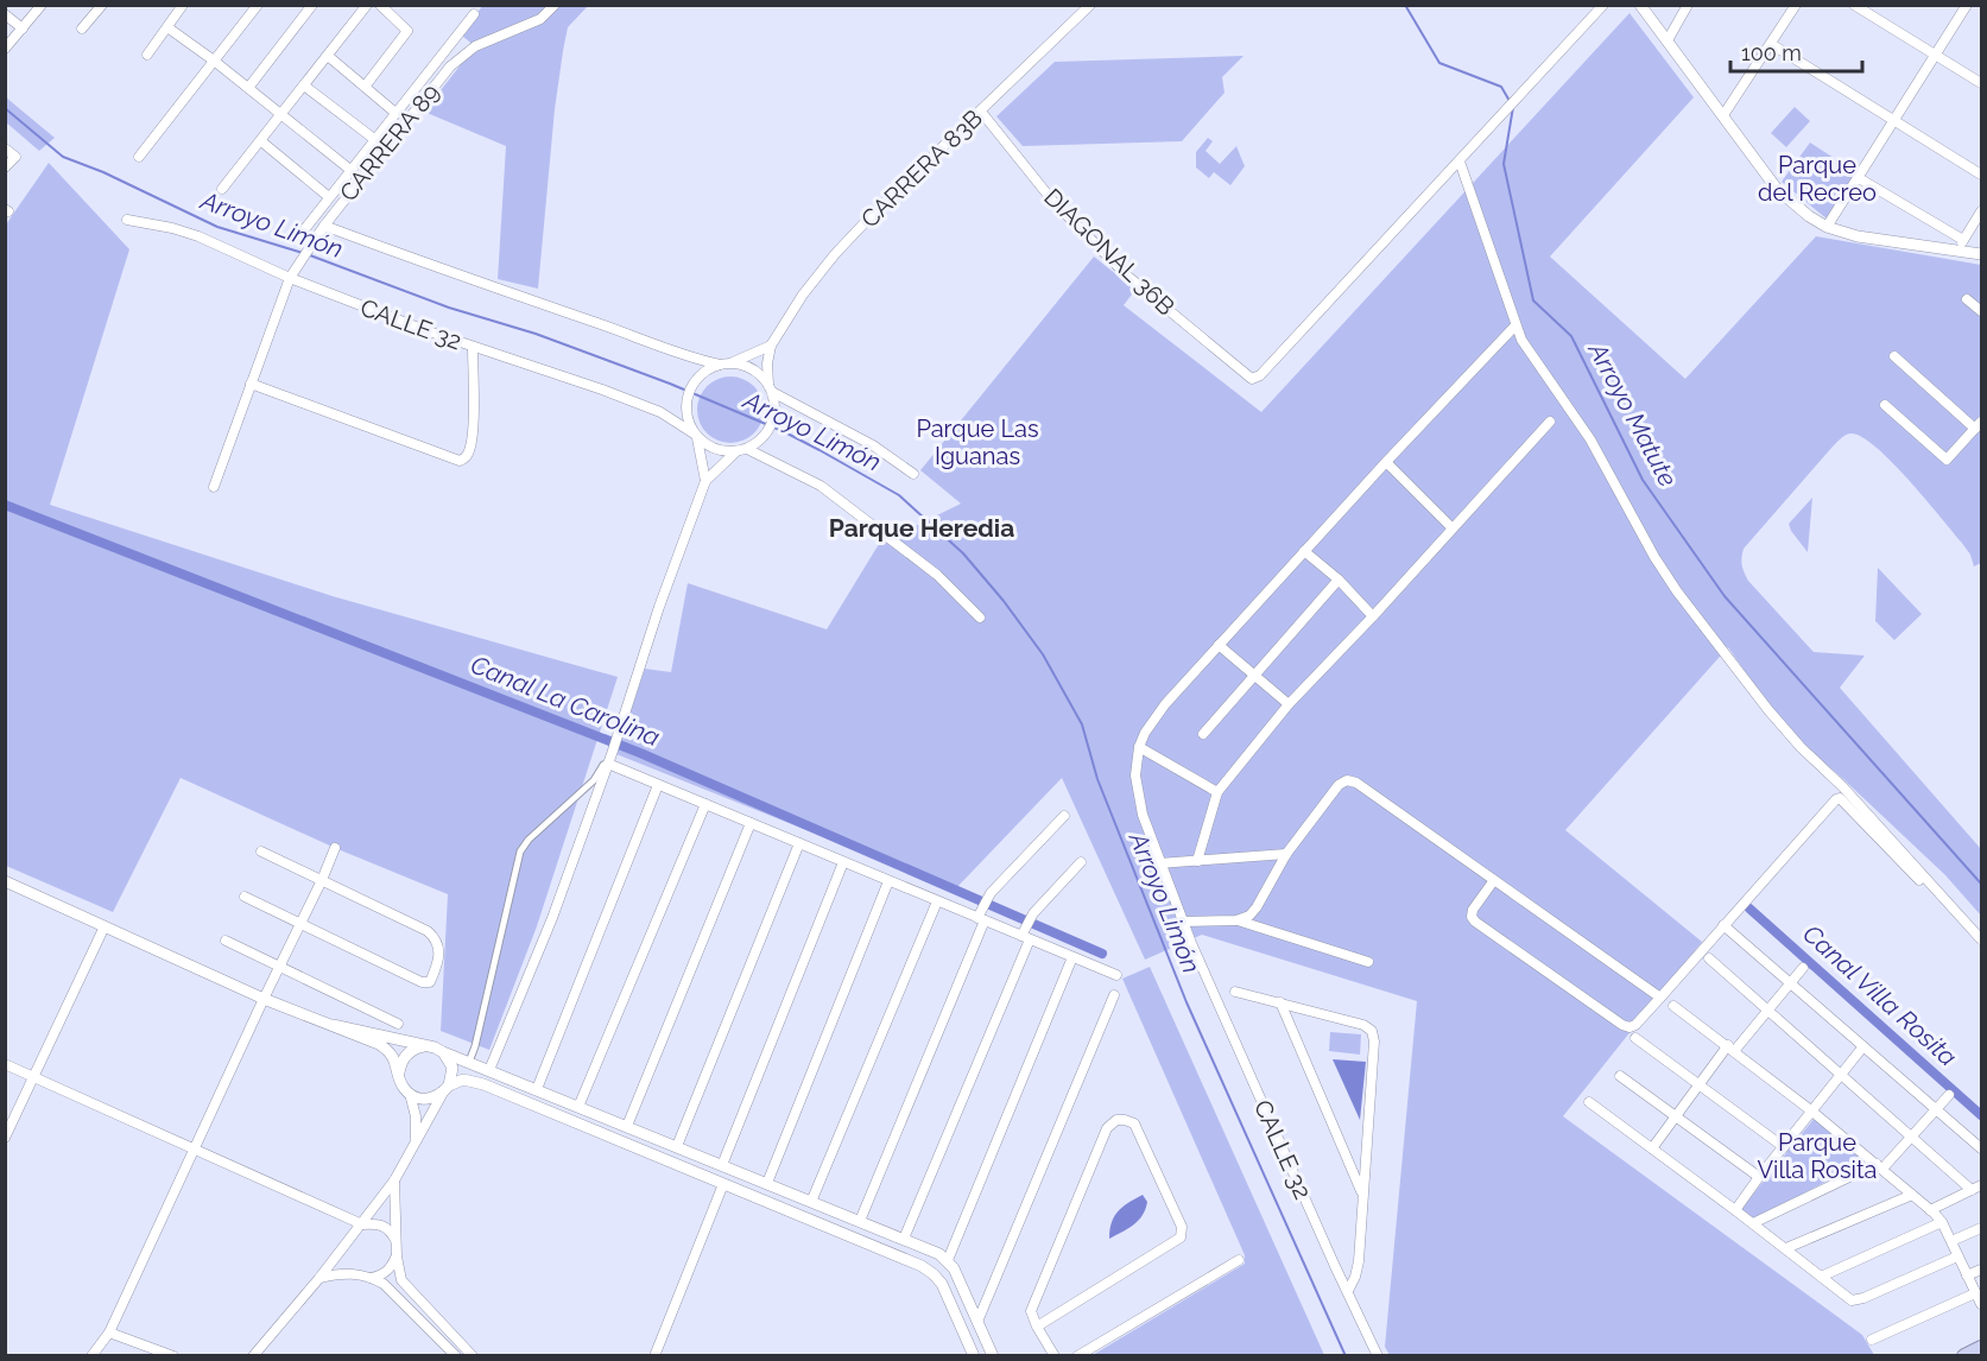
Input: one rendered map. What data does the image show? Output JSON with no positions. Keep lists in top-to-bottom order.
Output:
{
  "streets": {
    "street": [
      "CARRERA 89",
      "CARRERA 83B",
      "DIAGONAL 36B",
      "CALLE 32"
    ]
  },
  "crossings": [
    ["CARRERA 89", "CALLE 32"],
    ["CARRERA 83B", "DIAGONAL 36B"],
    ["CARRERA 83B", "CALLE 32"]
  ],
  "districts": ["Parque Heredia"],
  "water": [
    "Arroyo Limón",
    "Arroyo Matute",
    "Canal La Carolina",
    "Canal Villa Rosita"
  ],
  "parks": ["Parque del Recreo", "Parque Las Iguanas", "Parque Villa Rosita"],
  "scale_bar": "100 m"
}
